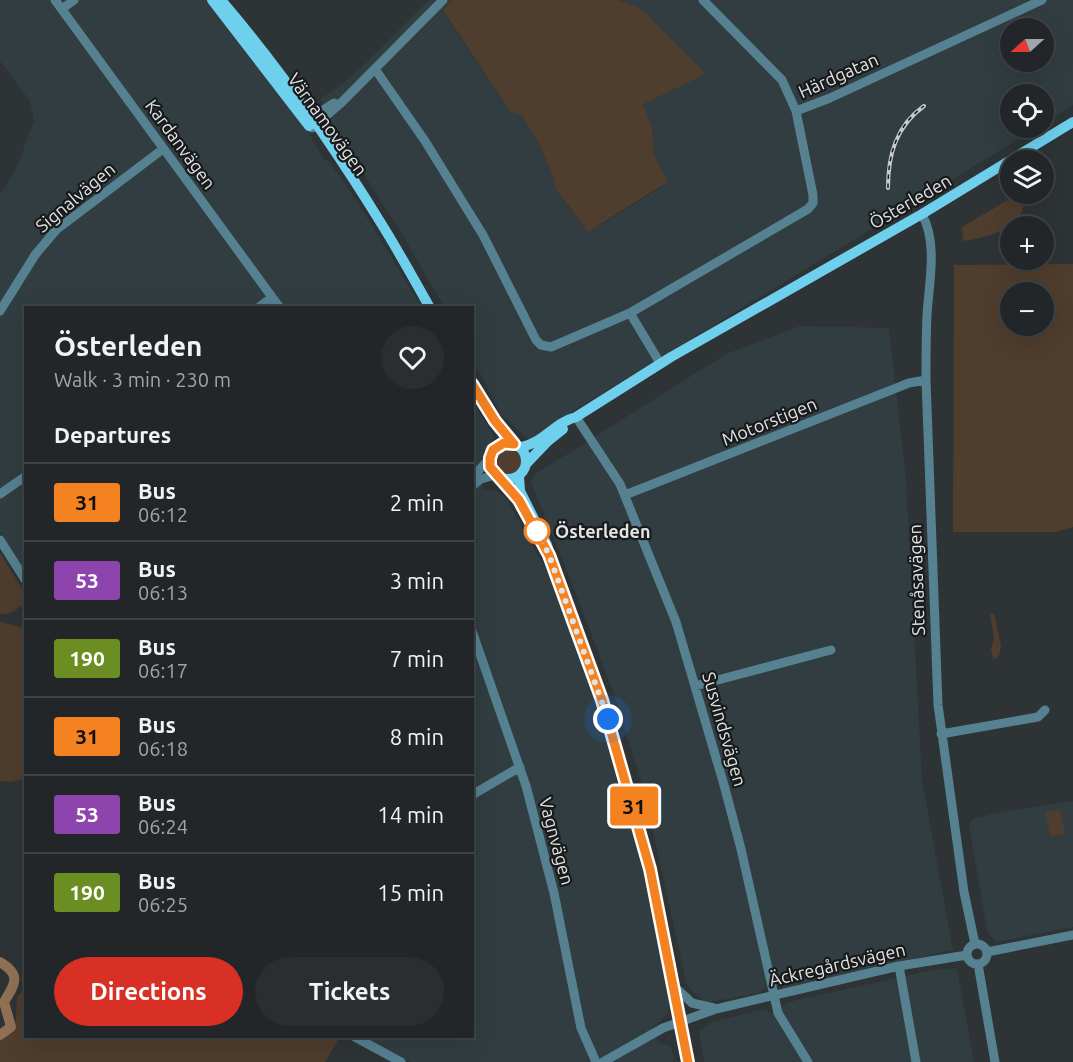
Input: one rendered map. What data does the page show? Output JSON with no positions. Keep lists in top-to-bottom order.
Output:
{
  "streets": {
    "main road": ["Värnamovägen", "Österleden"],
    "street": [
      "Härdgatan",
      "Kardanvägen",
      "Signalvägen",
      "Motorstigen",
      "Stenåsavägen",
      "Susvindsvägen",
      "Vagnvägen",
      "Äckregårdsvägen"
    ]
  },
  "crossings": [
    ["Kardanvägen", "Signalvägen"],
    ["Österleden", "Stenåsavägen"],
    ["Österleden", "Susvindsvägen"],
    ["Motorstigen", "Stenåsavägen"],
    ["Motorstigen", "Susvindsvägen"],
    ["Stenåsavägen", "Äckregårdsvägen"],
    ["Susvindsvägen", "Äckregårdsvägen"]
  ],
  "places": ["Österleden"],
  "lines": ["bus line 31"],
  "north": "left",
  "page": {
    "on_map": "31",
    "map_buttons": ["+", "−"],
    "heading": [
      ["Österleden", "Walk · 3 min · 230 m"],
      "Departures"
    ],
    "list": [
      {
        "mark": "31",
        "name": "Bus",
        "note": "06:12",
        "value": "2 min"
      },
      {
        "mark": "53",
        "name": "Bus",
        "note": "06:13",
        "value": "3 min"
      },
      {
        "mark": "190",
        "name": "Bus",
        "note": "06:17",
        "value": "7 min"
      },
      {
        "mark": "31",
        "name": "Bus",
        "note": "06:18",
        "value": "8 min"
      },
      {
        "mark": "53",
        "name": "Bus",
        "note": "06:24",
        "value": "14 min"
      },
      {
        "mark": "190",
        "name": "Bus",
        "note": "06:25",
        "value": "15 min"
      }
    ],
    "buttons": ["Directions", "Tickets"]
  }
}
